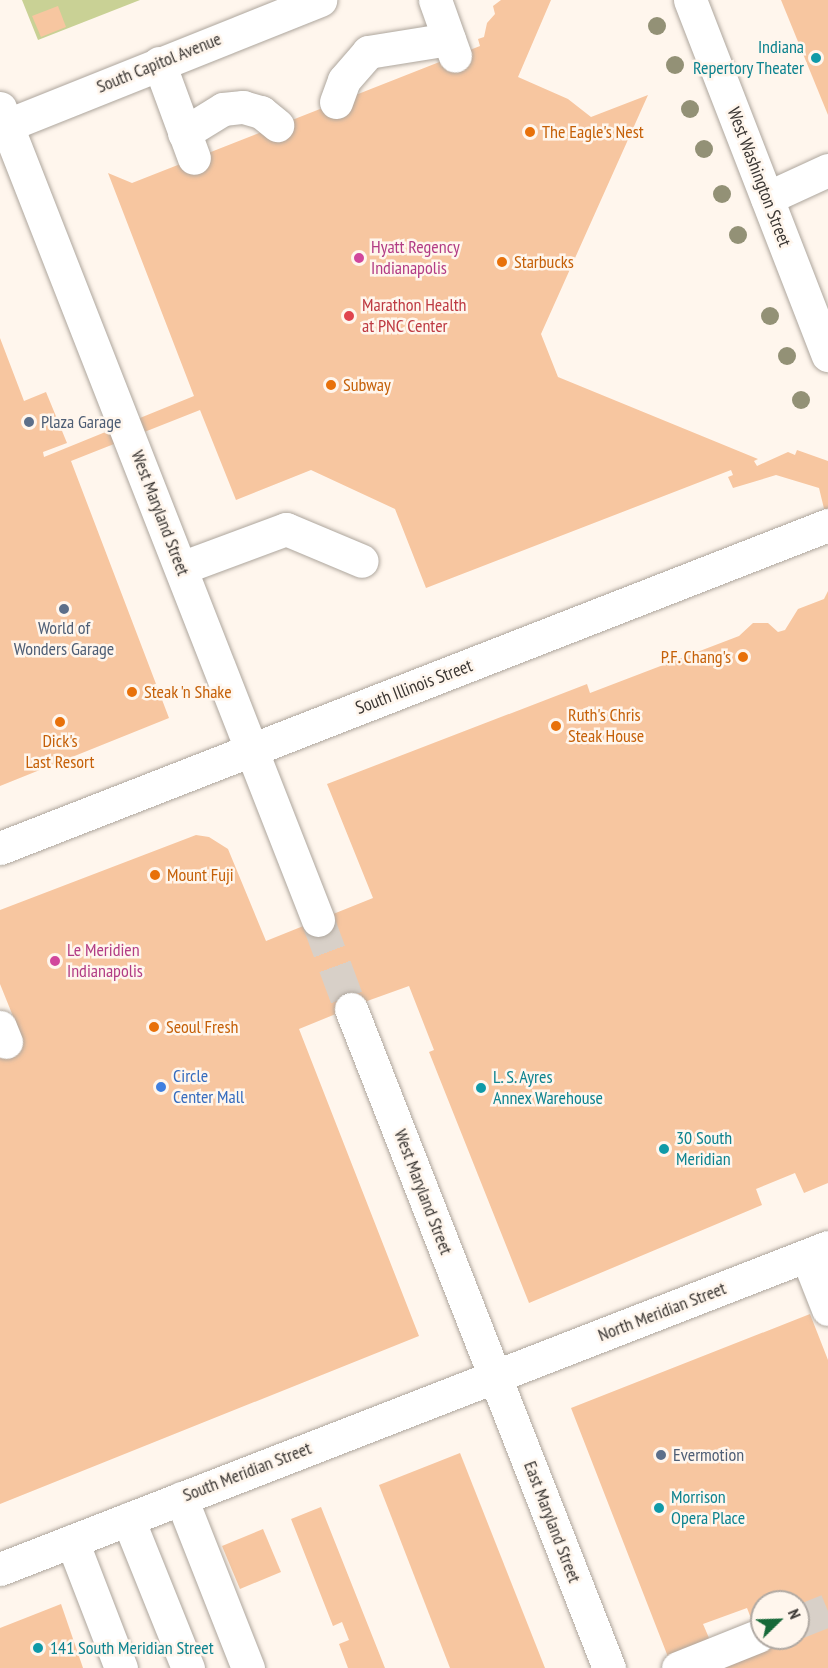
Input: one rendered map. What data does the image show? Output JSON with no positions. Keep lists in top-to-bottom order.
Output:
{
  "streets": {
    "main road": [
      "South Capitol Avenue",
      "West Washington Street",
      "West Maryland Street",
      "South Illinois Street",
      "North Meridian Street",
      "South Meridian Street",
      "East Maryland Street"
    ]
  },
  "crossings": [
    ["South Capitol Avenue", "West Maryland Street"],
    ["West Maryland Street", "South Illinois Street"],
    ["West Maryland Street", "North Meridian Street"],
    ["West Maryland Street", "South Meridian Street"],
    ["West Maryland Street", "East Maryland Street"],
    ["North Meridian Street", "South Meridian Street"],
    ["North Meridian Street", "East Maryland Street"],
    ["South Meridian Street", "East Maryland Street"]
  ],
  "places": [
    "Indiana Repertory Theater",
    "The Eagle's Nest",
    "Hyatt Regency Indianapolis",
    "Starbucks",
    "Marathon Health at PNC Center",
    "Subway",
    "Plaza Garage",
    "World of Wonders Garage",
    "P.F. Chang's",
    "Steak 'n Shake",
    "Dick's Last Resort",
    "Ruth's Chris Steak House",
    "Mount Fuji",
    "Le Meridien Indianapolis",
    "Seoul Fresh",
    "Circle Center Mall",
    "L. S. Ayres Annex Warehouse",
    "30 South Meridian",
    "Evermotion",
    "Morrison Opera Place",
    "141 South Meridian Street"
  ],
  "north": "top right"
}
